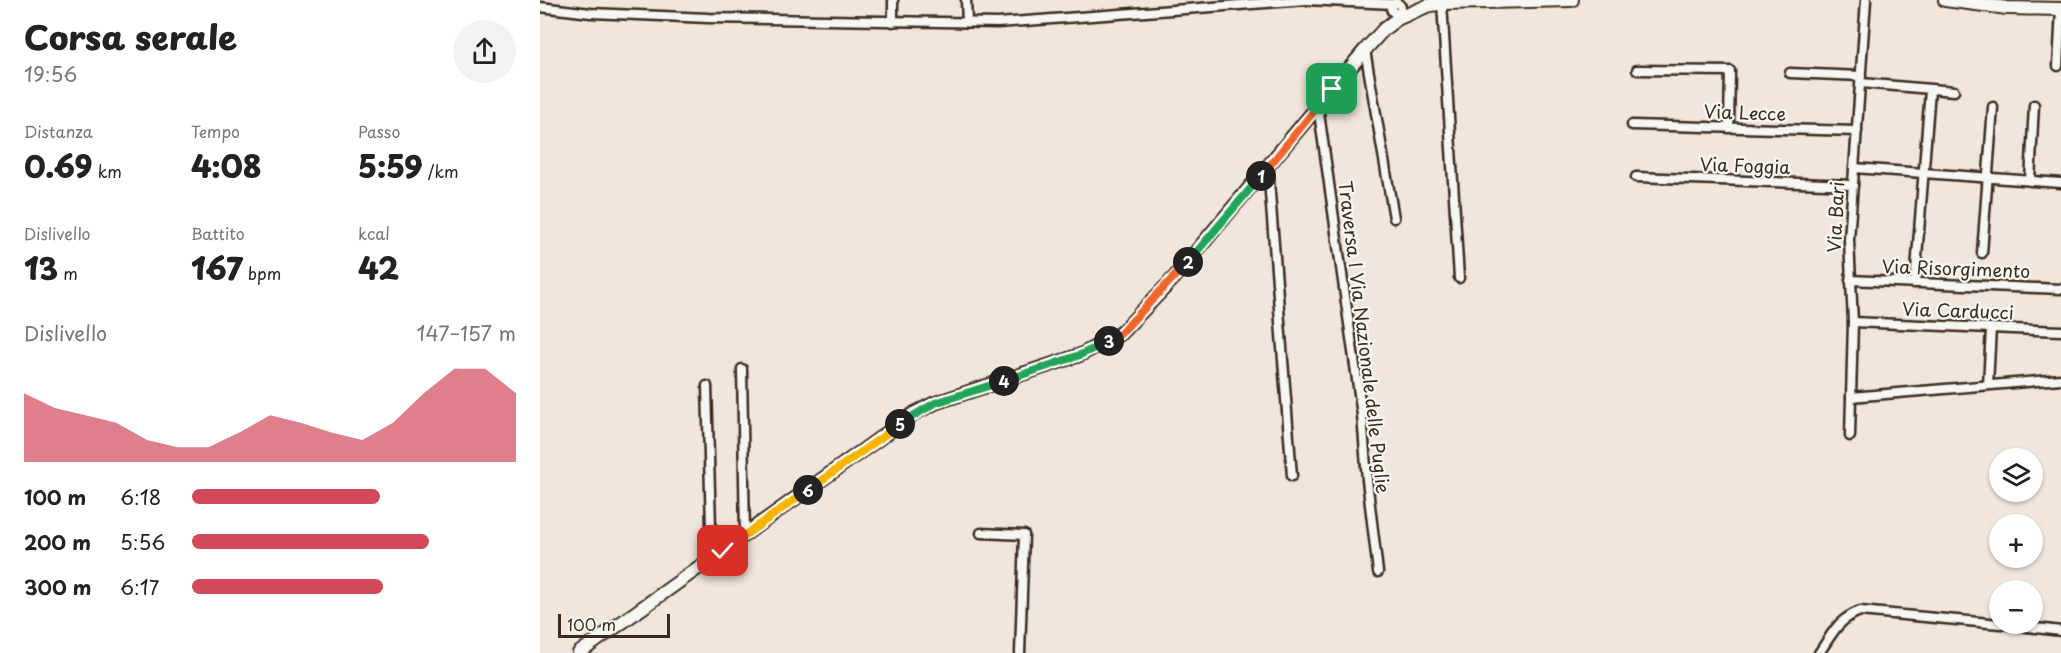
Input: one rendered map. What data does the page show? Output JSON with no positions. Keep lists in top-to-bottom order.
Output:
{
  "streets": {
    "street": [
      "Via Lecce",
      "Via Foggia",
      "Via Bari",
      "Via Risorgimento",
      "Via Carducci",
      "Traversa I Via Nazionale delle Puglie"
    ]
  },
  "crossings": [
    ["Via Lecce", "Via Bari"],
    ["Via Foggia", "Via Bari"],
    ["Via Bari", "Via Risorgimento"],
    ["Via Bari", "Via Carducci"]
  ],
  "scale_bar": "100 m",
  "page": {
    "heading": ["Corsa serale", "19:56"],
    "stats": [
      ["Distanza", "0.69 km"],
      ["Tempo", "4:08"],
      ["Passo", "5:59 /km"],
      ["Dislivello", "13 m"],
      ["Battito", "167 bpm"],
      ["kcal", "42"]
    ],
    "pins": [
      "1",
      "2",
      "3",
      "4",
      "5",
      "6"
    ],
    "chart": ["Dislivello", "147–157 m"],
    "map_buttons": ["+", "−"],
    "list": [
      {
        "name": "100 m",
        "note": "6:18"
      },
      {
        "name": "200 m",
        "note": "5:56"
      },
      {
        "name": "300 m",
        "note": "6:17"
      }
    ],
    "scale": "100 m"
  }
}
